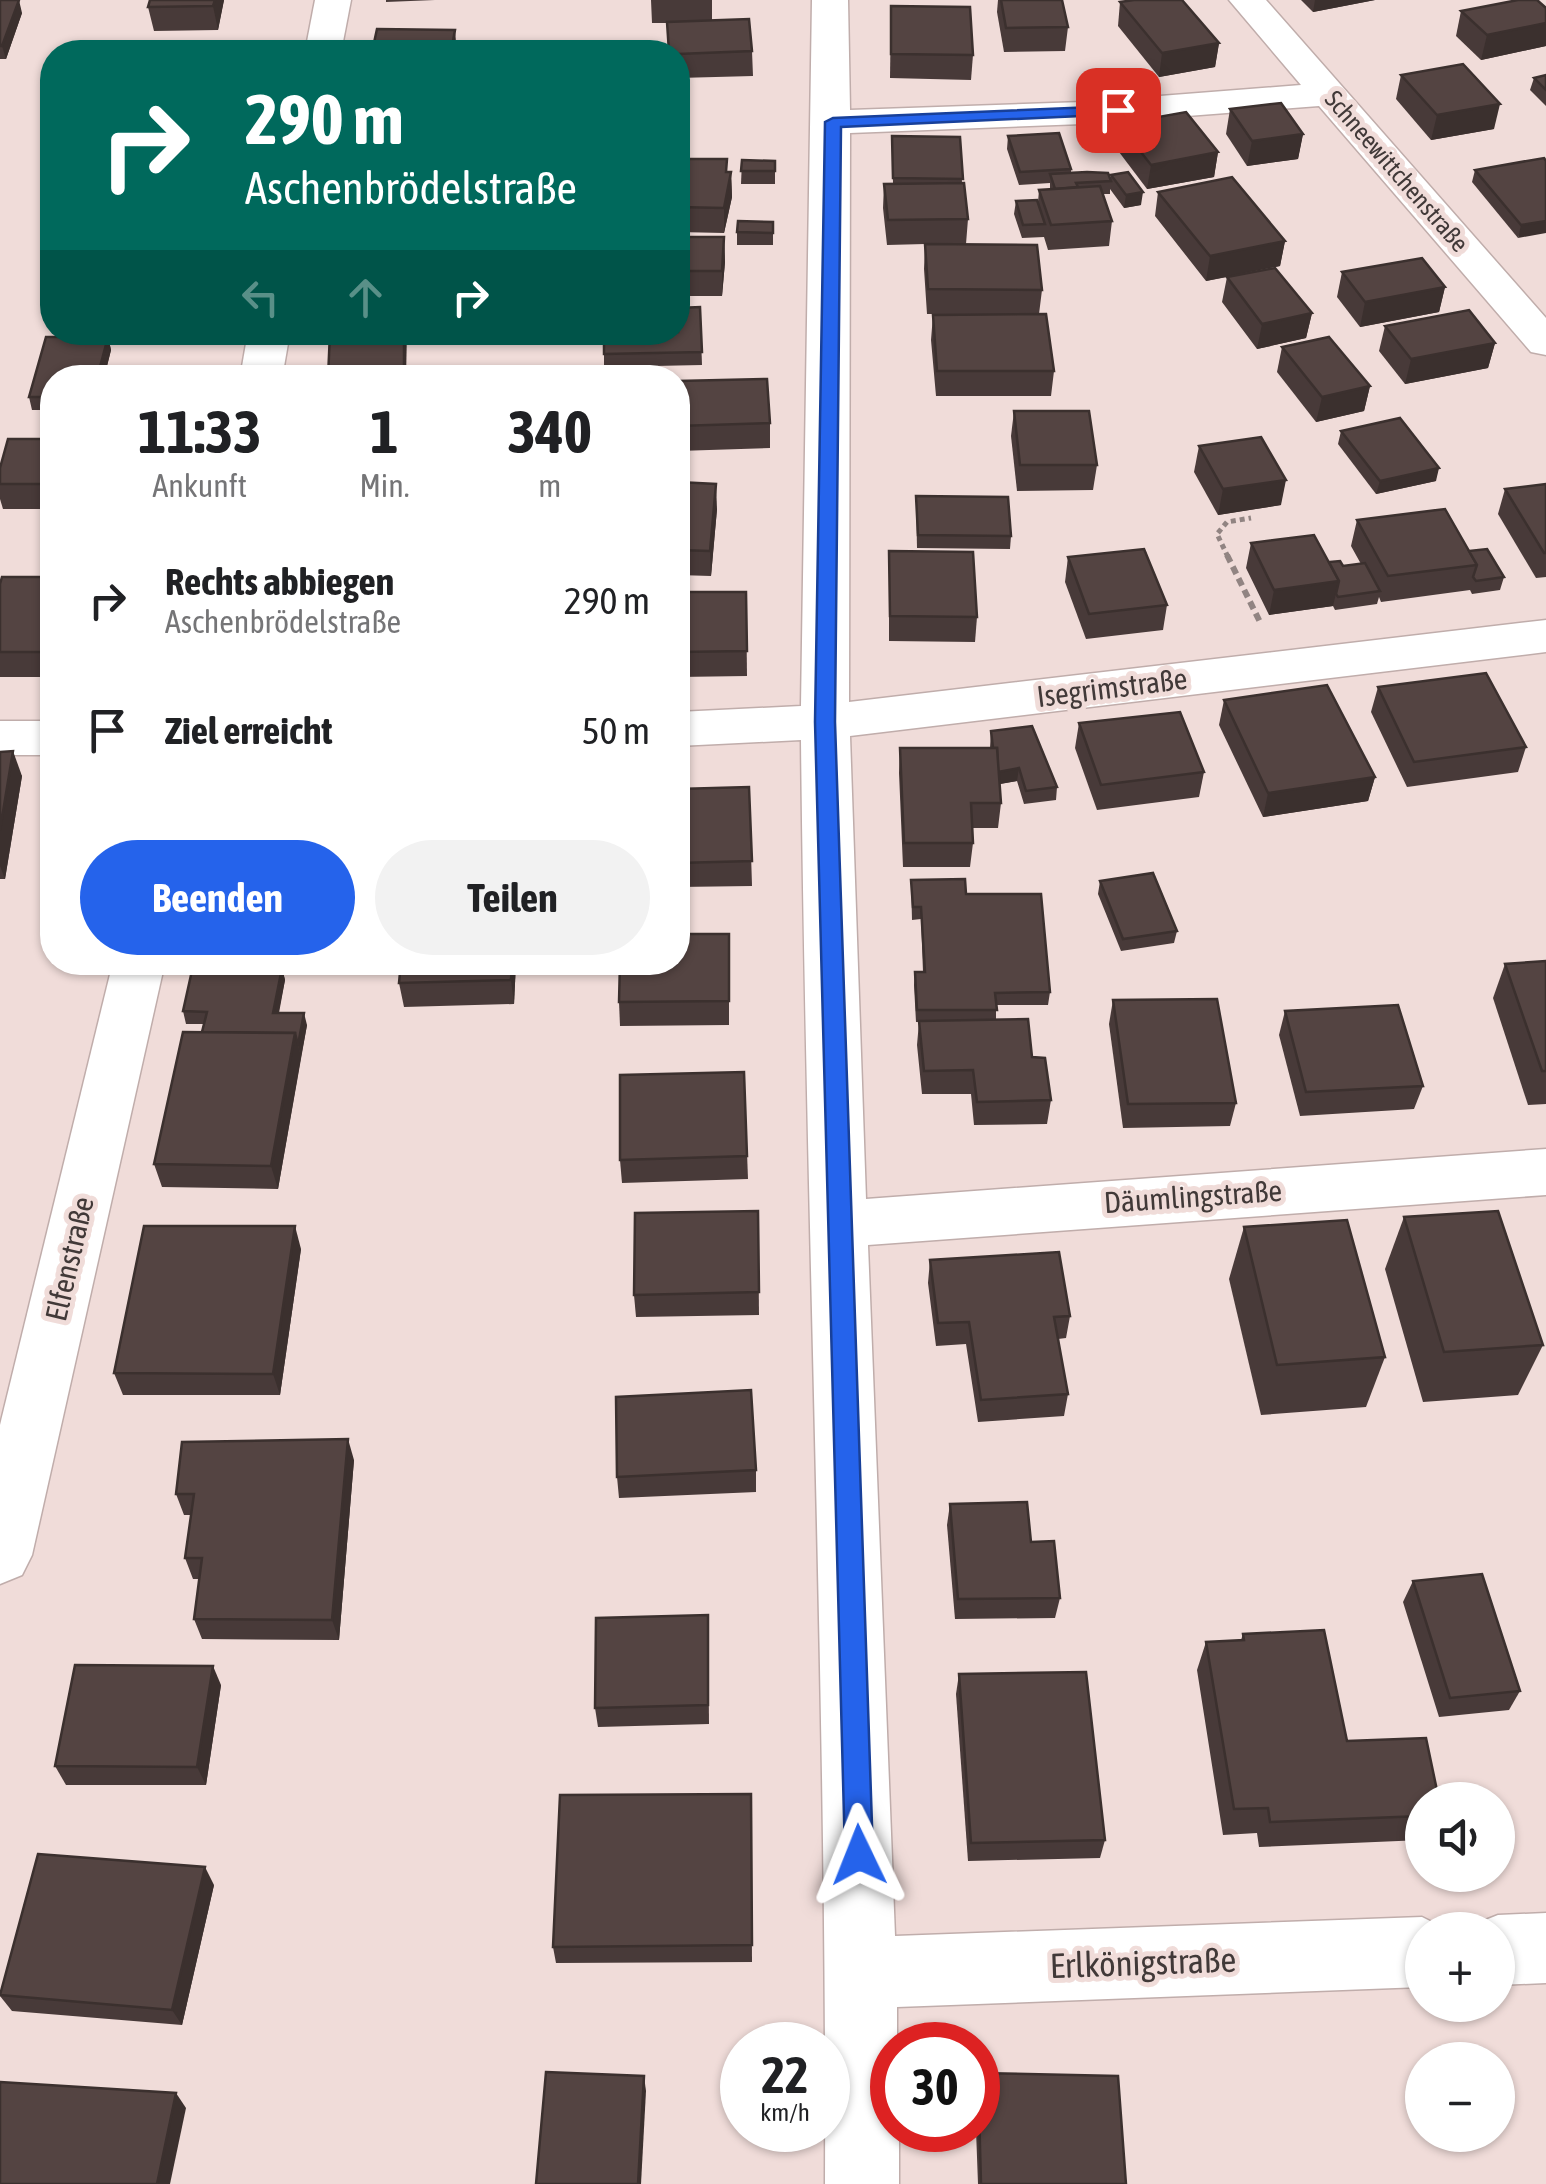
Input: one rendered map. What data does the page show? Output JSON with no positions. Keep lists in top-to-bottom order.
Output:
{
  "streets": {
    "street": [
      "Schneewittchenstraße",
      "Isegrimstraße",
      "Däumlingstraße",
      "Elfenstraße",
      "Erlkönigstraße"
    ]
  },
  "page": {
    "turn": ["290 m", "Aschenbrödelstraße"],
    "eta": [
      "11:33",
      "Ankunft",
      "1",
      "Min.",
      "340",
      "m"
    ],
    "list": [
      {
        "name": "Rechts abbiegen",
        "note": "Aschenbrödelstraße",
        "value": "290 m"
      },
      {
        "name": "Ziel erreicht",
        "value": "50 m"
      }
    ],
    "buttons": ["Beenden", "Teilen"],
    "map_buttons": ["+", "−"],
    "speed": "22 km/h",
    "limit": "30"
  }
}
